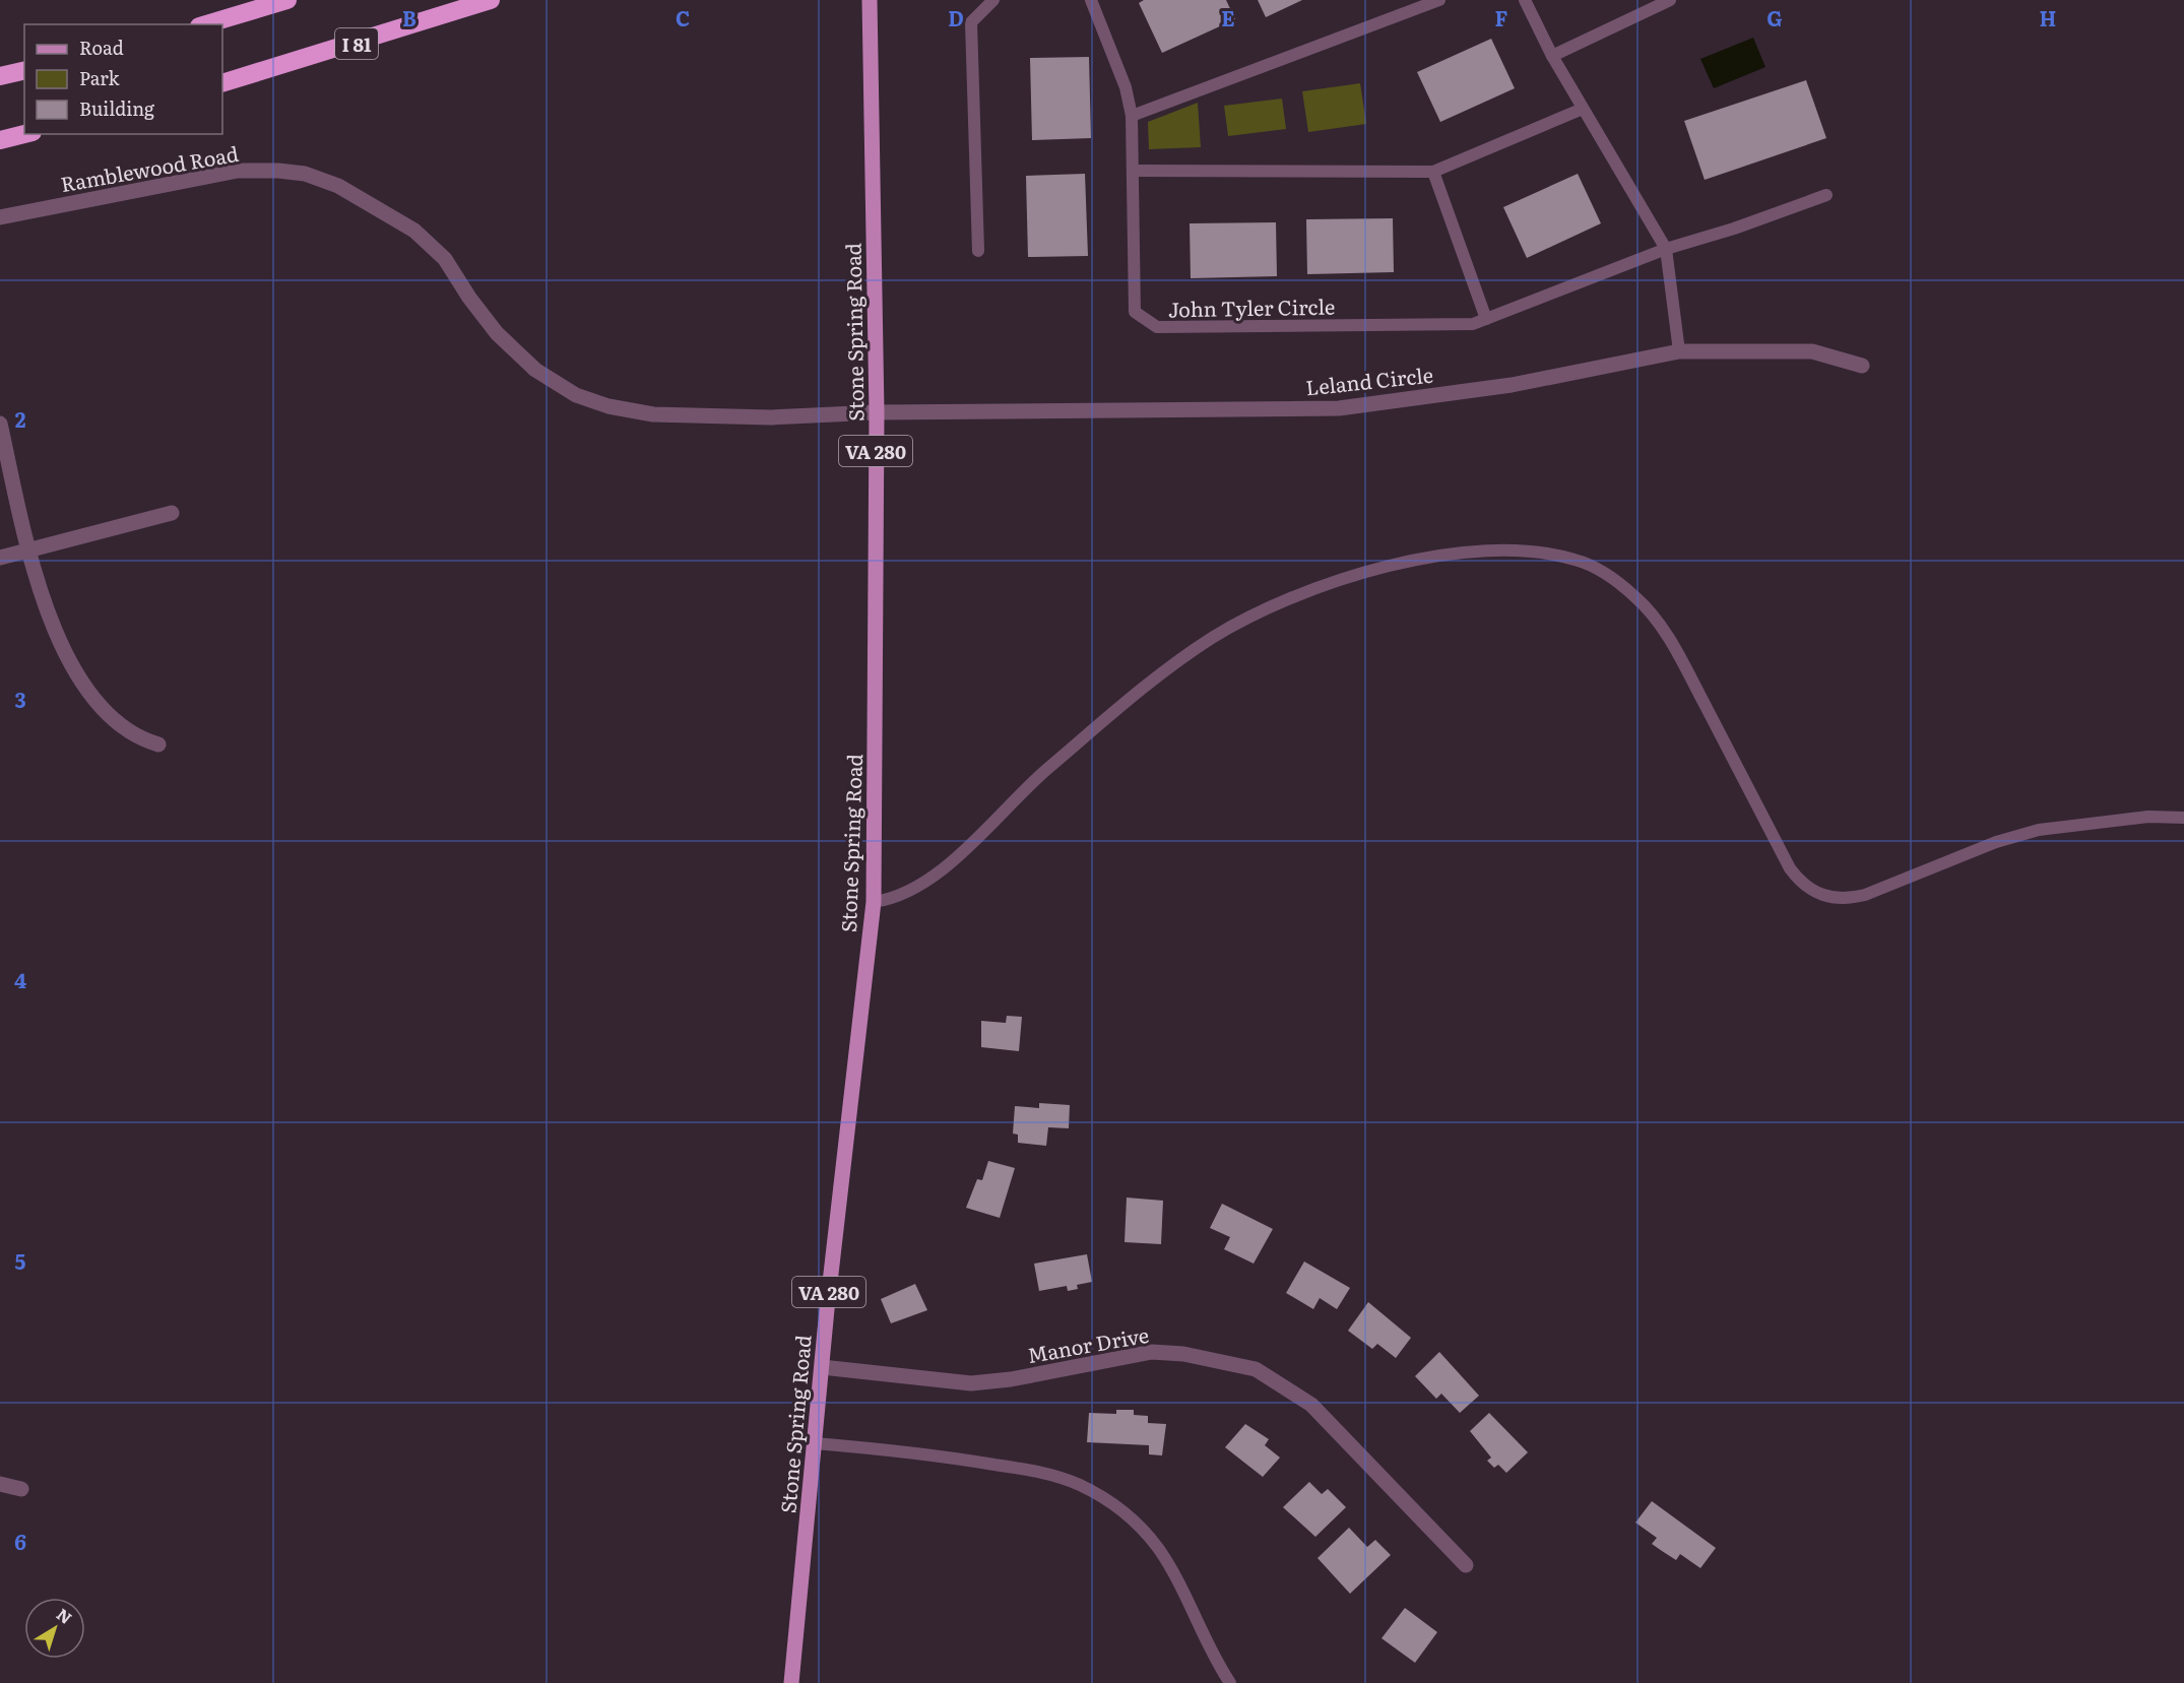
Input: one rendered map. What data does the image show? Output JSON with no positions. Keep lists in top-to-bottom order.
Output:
{
  "streets": {
    "highway": ["I 81"],
    "main road": ["Stone Spring Road", "VA 280"],
    "street": ["Ramblewood Road", "Leland Circle", "Manor Drive"],
    "lane": ["John Tyler Circle"]
  },
  "crossings": [
    ["Ramblewood Road", "Stone Spring Road"],
    ["Ramblewood Road", "Leland Circle"],
    ["Stone Spring Road", "Leland Circle"],
    ["Stone Spring Road", "Manor Drive"]
  ],
  "legend": ["Road", "Park", "Building"],
  "north": "top right",
  "grid": {
    "columns": [
      "B",
      "C",
      "D",
      "E",
      "F",
      "G",
      "H"
    ],
    "rows": [
      "2",
      "3",
      "4",
      "5",
      "6"
    ]
  }
}
